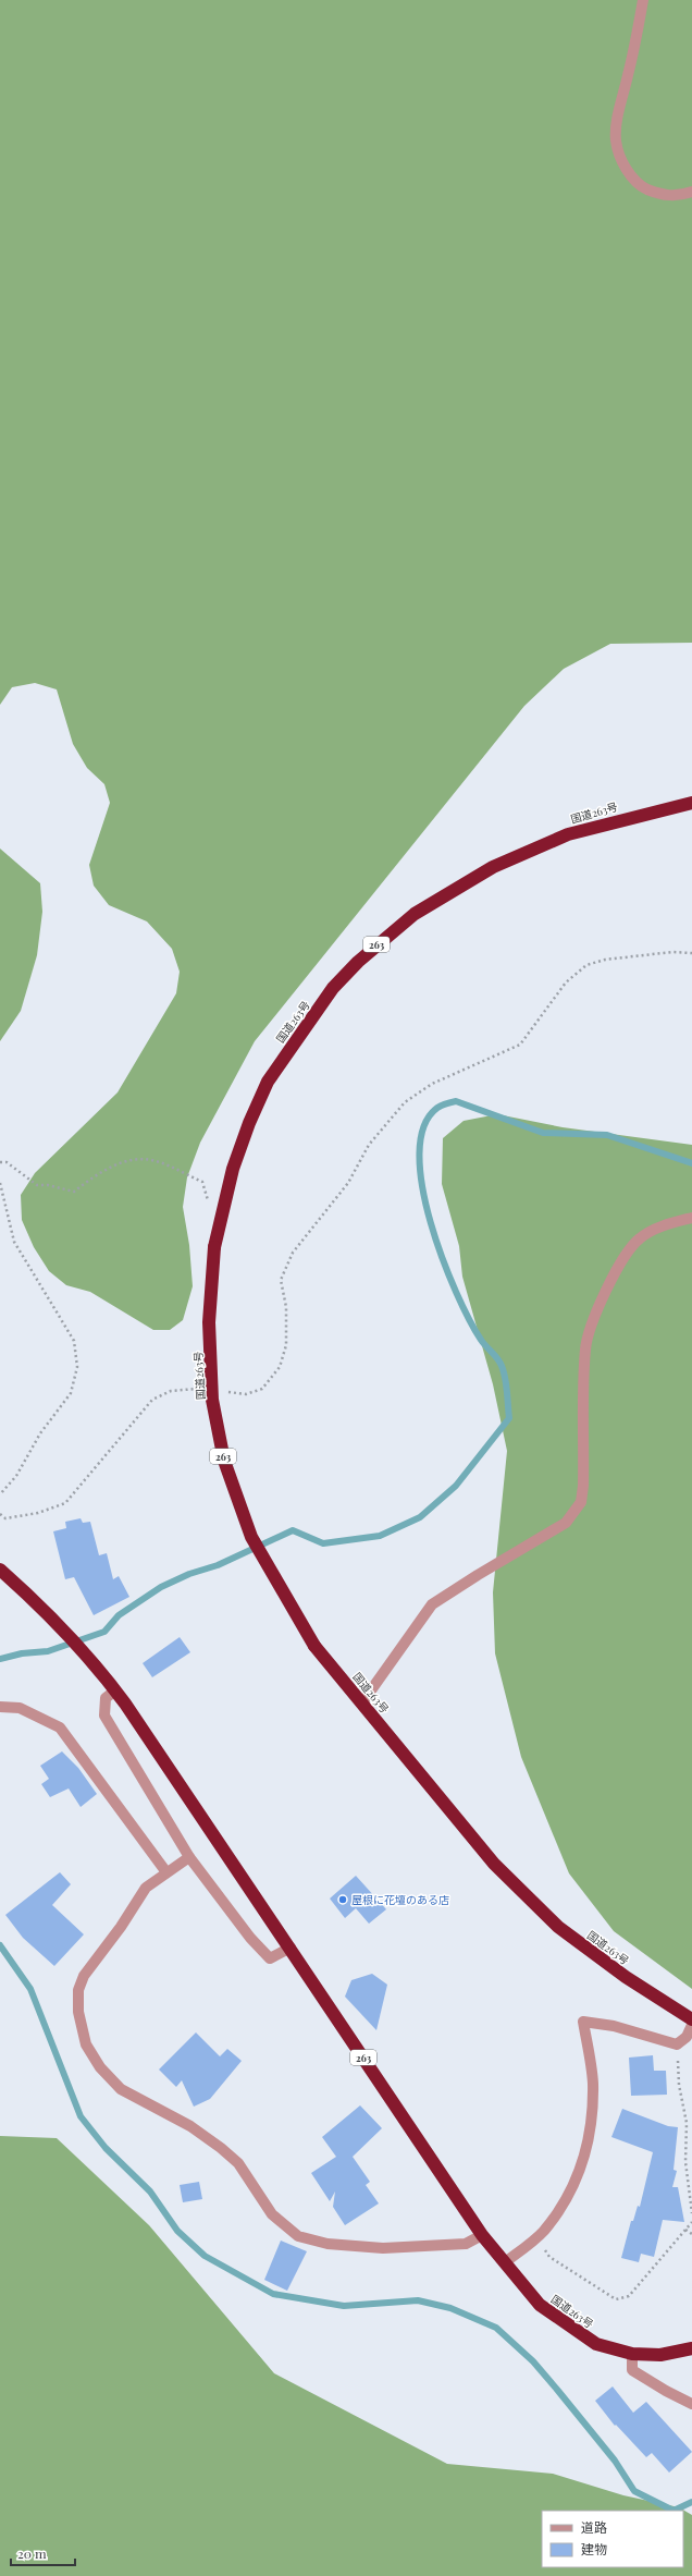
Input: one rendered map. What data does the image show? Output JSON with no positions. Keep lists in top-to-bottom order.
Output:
{
  "streets": {
    "highway": ["国道263号", "263"]
  },
  "places": ["屋根に花壇のある店"],
  "legend": ["道路", "建物"],
  "scale_bar": "20 m"
}
